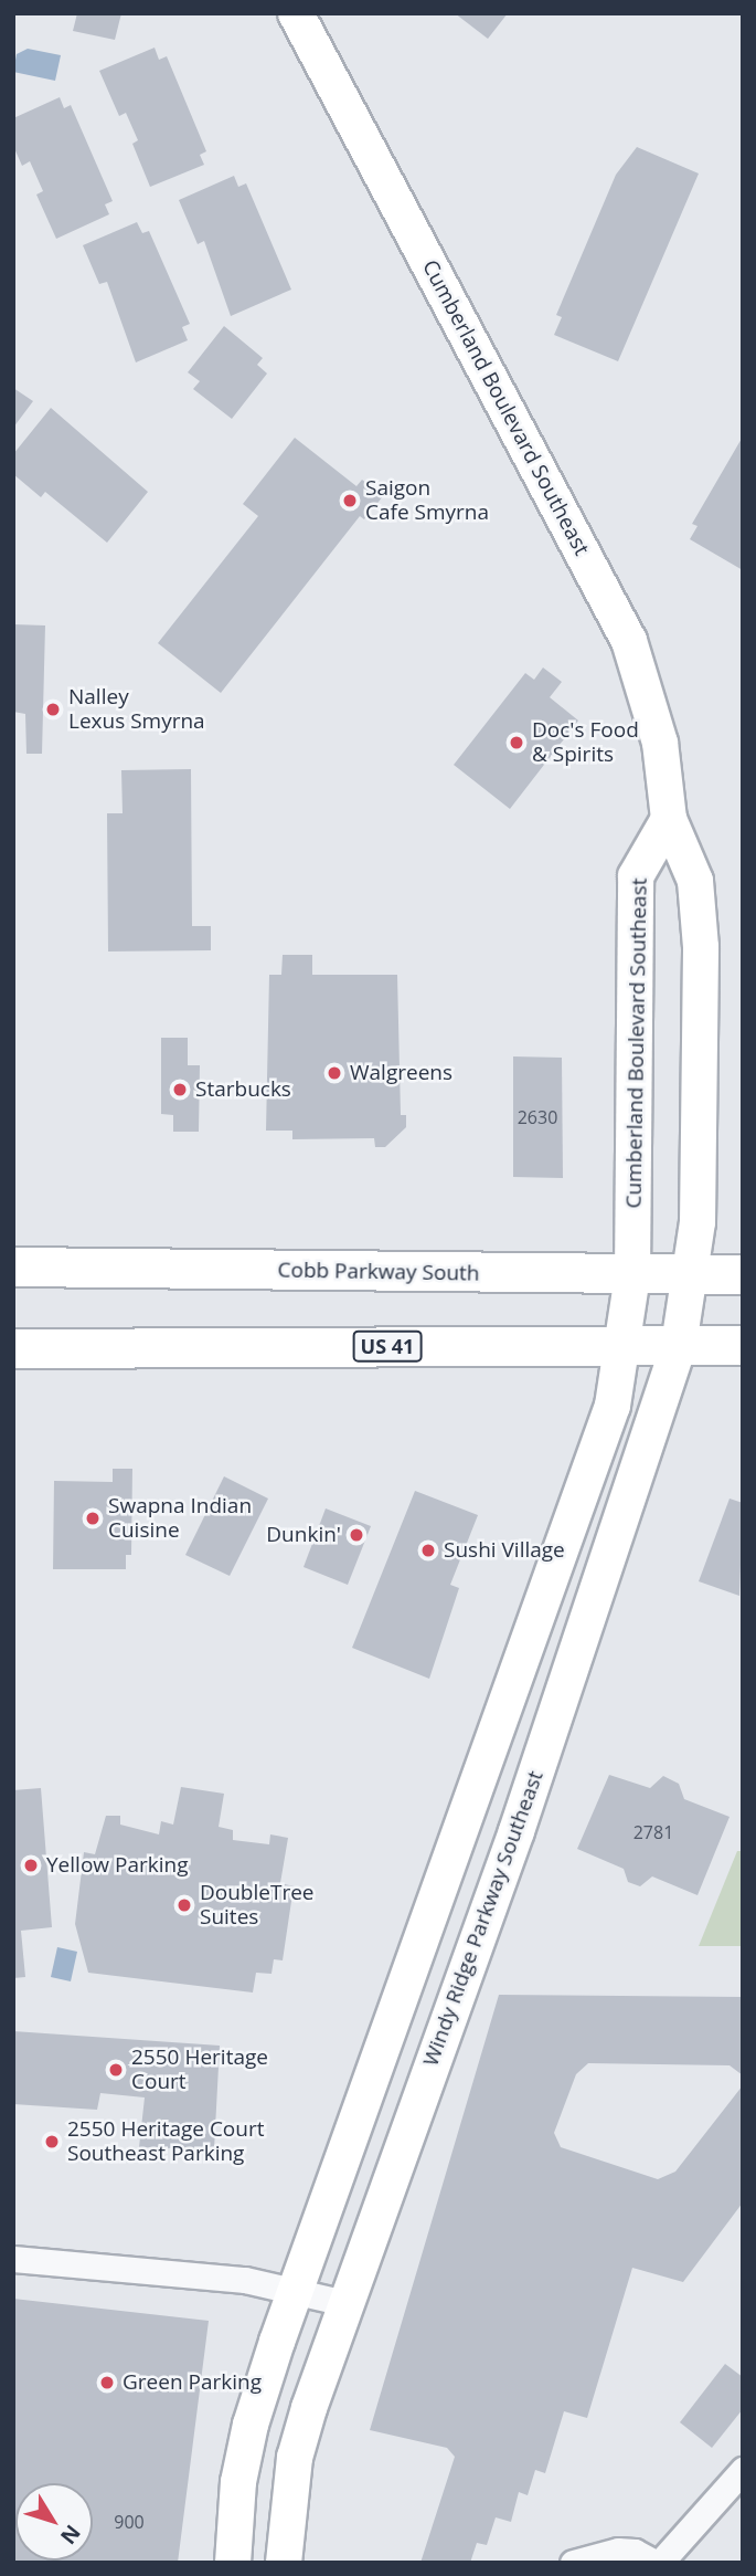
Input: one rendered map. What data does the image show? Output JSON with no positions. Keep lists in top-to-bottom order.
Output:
{
  "streets": {
    "main road": [
      "Cumberland Boulevard Southeast",
      "Cobb Parkway South",
      "US 41",
      "Windy Ridge Parkway Southeast"
    ]
  },
  "crossings": [
    ["Cumberland Boulevard Southeast", "Cobb Parkway South"],
    ["Cumberland Boulevard Southeast", "Windy Ridge Parkway Southeast"],
    ["Cobb Parkway South", "Windy Ridge Parkway Southeast"],
    ["US 41", "Windy Ridge Parkway Southeast"]
  ],
  "places": [
    "Saigon Cafe Smyrna",
    "Nalley Lexus Smyrna",
    "Doc's Food & Spirits",
    "Walgreens",
    "Starbucks",
    "Swapna Indian Cuisine",
    "Dunkin'",
    "Sushi Village",
    "Yellow Parking",
    "DoubleTree Suites",
    "2550 Heritage Court",
    "2550 Heritage Court Southeast Parking",
    "Green Parking"
  ],
  "house_numbers": ["2630", "2781", "900"],
  "north": "bottom right"
}
